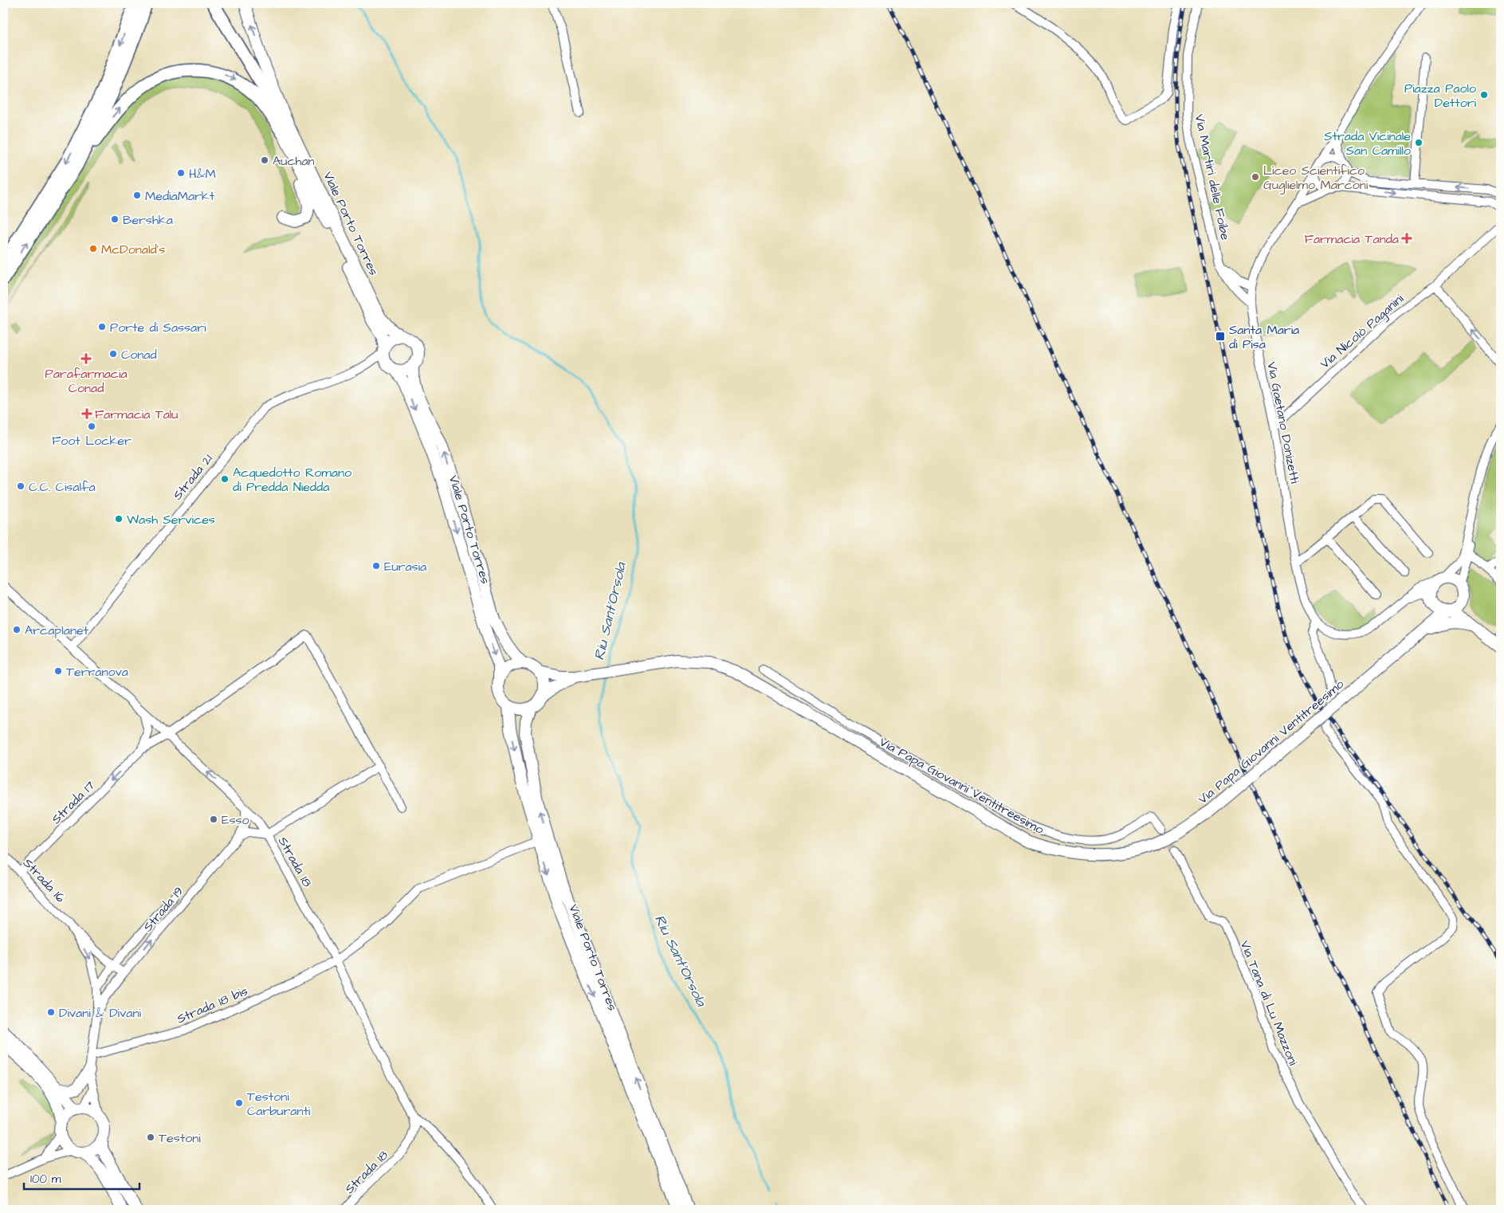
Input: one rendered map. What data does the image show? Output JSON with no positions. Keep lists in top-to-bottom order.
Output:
{
  "streets": {
    "main road": ["Viale Porto Torres", "Via Papa Giovanni Ventitreesimo"],
    "street": [
      "Via Martiri delle Foibe",
      "Via Nicolò Paganini",
      "Via Gaetano Donizetti",
      "Strada 21",
      "Strada 17",
      "Strada 18",
      "Strada 16",
      "Strada 19",
      "Via Tana di Lu Mazzoni",
      "Strada 18 bis"
    ]
  },
  "crossings": [
    ["Via Martiri delle Foibe", "Via Gaetano Donizetti"],
    ["Viale Porto Torres", "Strada 21"],
    ["Viale Porto Torres", "Via Papa Giovanni Ventitreesimo"],
    ["Viale Porto Torres", "Strada 18 bis"],
    ["Via Nicolò Paganini", "Via Gaetano Donizetti"],
    ["Strada 21", "Strada 18"],
    ["Strada 17", "Strada 18"],
    ["Strada 17", "Strada 16"],
    ["Strada 18", "Strada 19"],
    ["Strada 18", "Strada 18 bis"],
    ["Strada 16", "Strada 19"],
    ["Strada 16", "Strada 18 bis"]
  ],
  "one_way": ["Strada 17"],
  "water": ["Riu Sant'Orsola"],
  "places": {
    "other": [
      "Piazza Paolo Dettori",
      "Strada Vicinale San Camillo",
      "Auchan",
      "H&M",
      "Liceo Scientifico Guglielmo Marconi",
      "MediaMarkt",
      "Bershka",
      "McDonald's",
      "Porte di Sassari",
      "Conad",
      "Foot Locker",
      "Acquedotto Romano di Predda Niedda",
      "C.C. Cisalfa",
      "Wash Services",
      "Eurasia",
      "Arcaplanet",
      "Terranova",
      "Esso",
      "Divani & Divani",
      "Testoni Carburanti",
      "Testoni"
    ],
    "health": ["Farmacia Tanda", "Parafarmacia Conad", "Farmacia Talu"],
    "transit": ["Santa Maria di Pisa"]
  },
  "scale_bar": "100 m"
}
